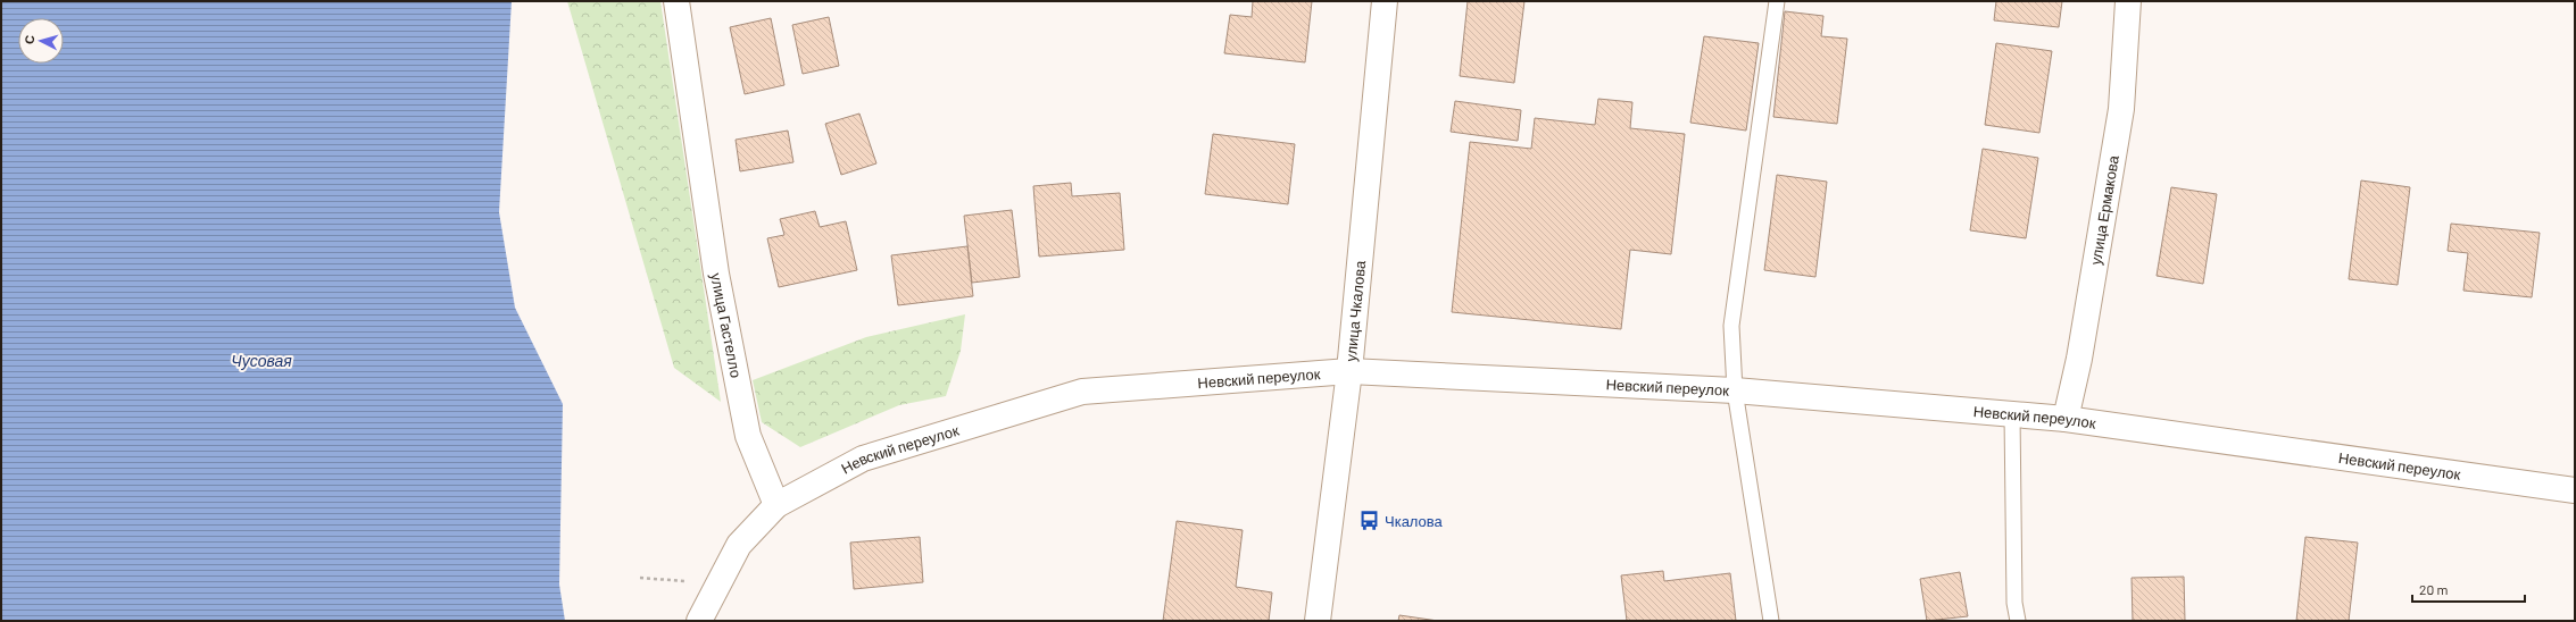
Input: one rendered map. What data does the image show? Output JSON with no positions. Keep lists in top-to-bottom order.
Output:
{
  "streets": {
    "street": [
      "улица Ермакова",
      "улица Чкалова",
      "улица Гастелло",
      "Невский переулок"
    ]
  },
  "crossings": [
    ["улица Ермакова", "Невский переулок"],
    ["улица Чкалова", "Невский переулок"],
    ["улица Гастелло", "Невский переулок"]
  ],
  "water": ["Чусовая"],
  "places": {
    "bus stop": ["Чкалова"]
  },
  "scale_bar": "20 m",
  "north": "left"
}
